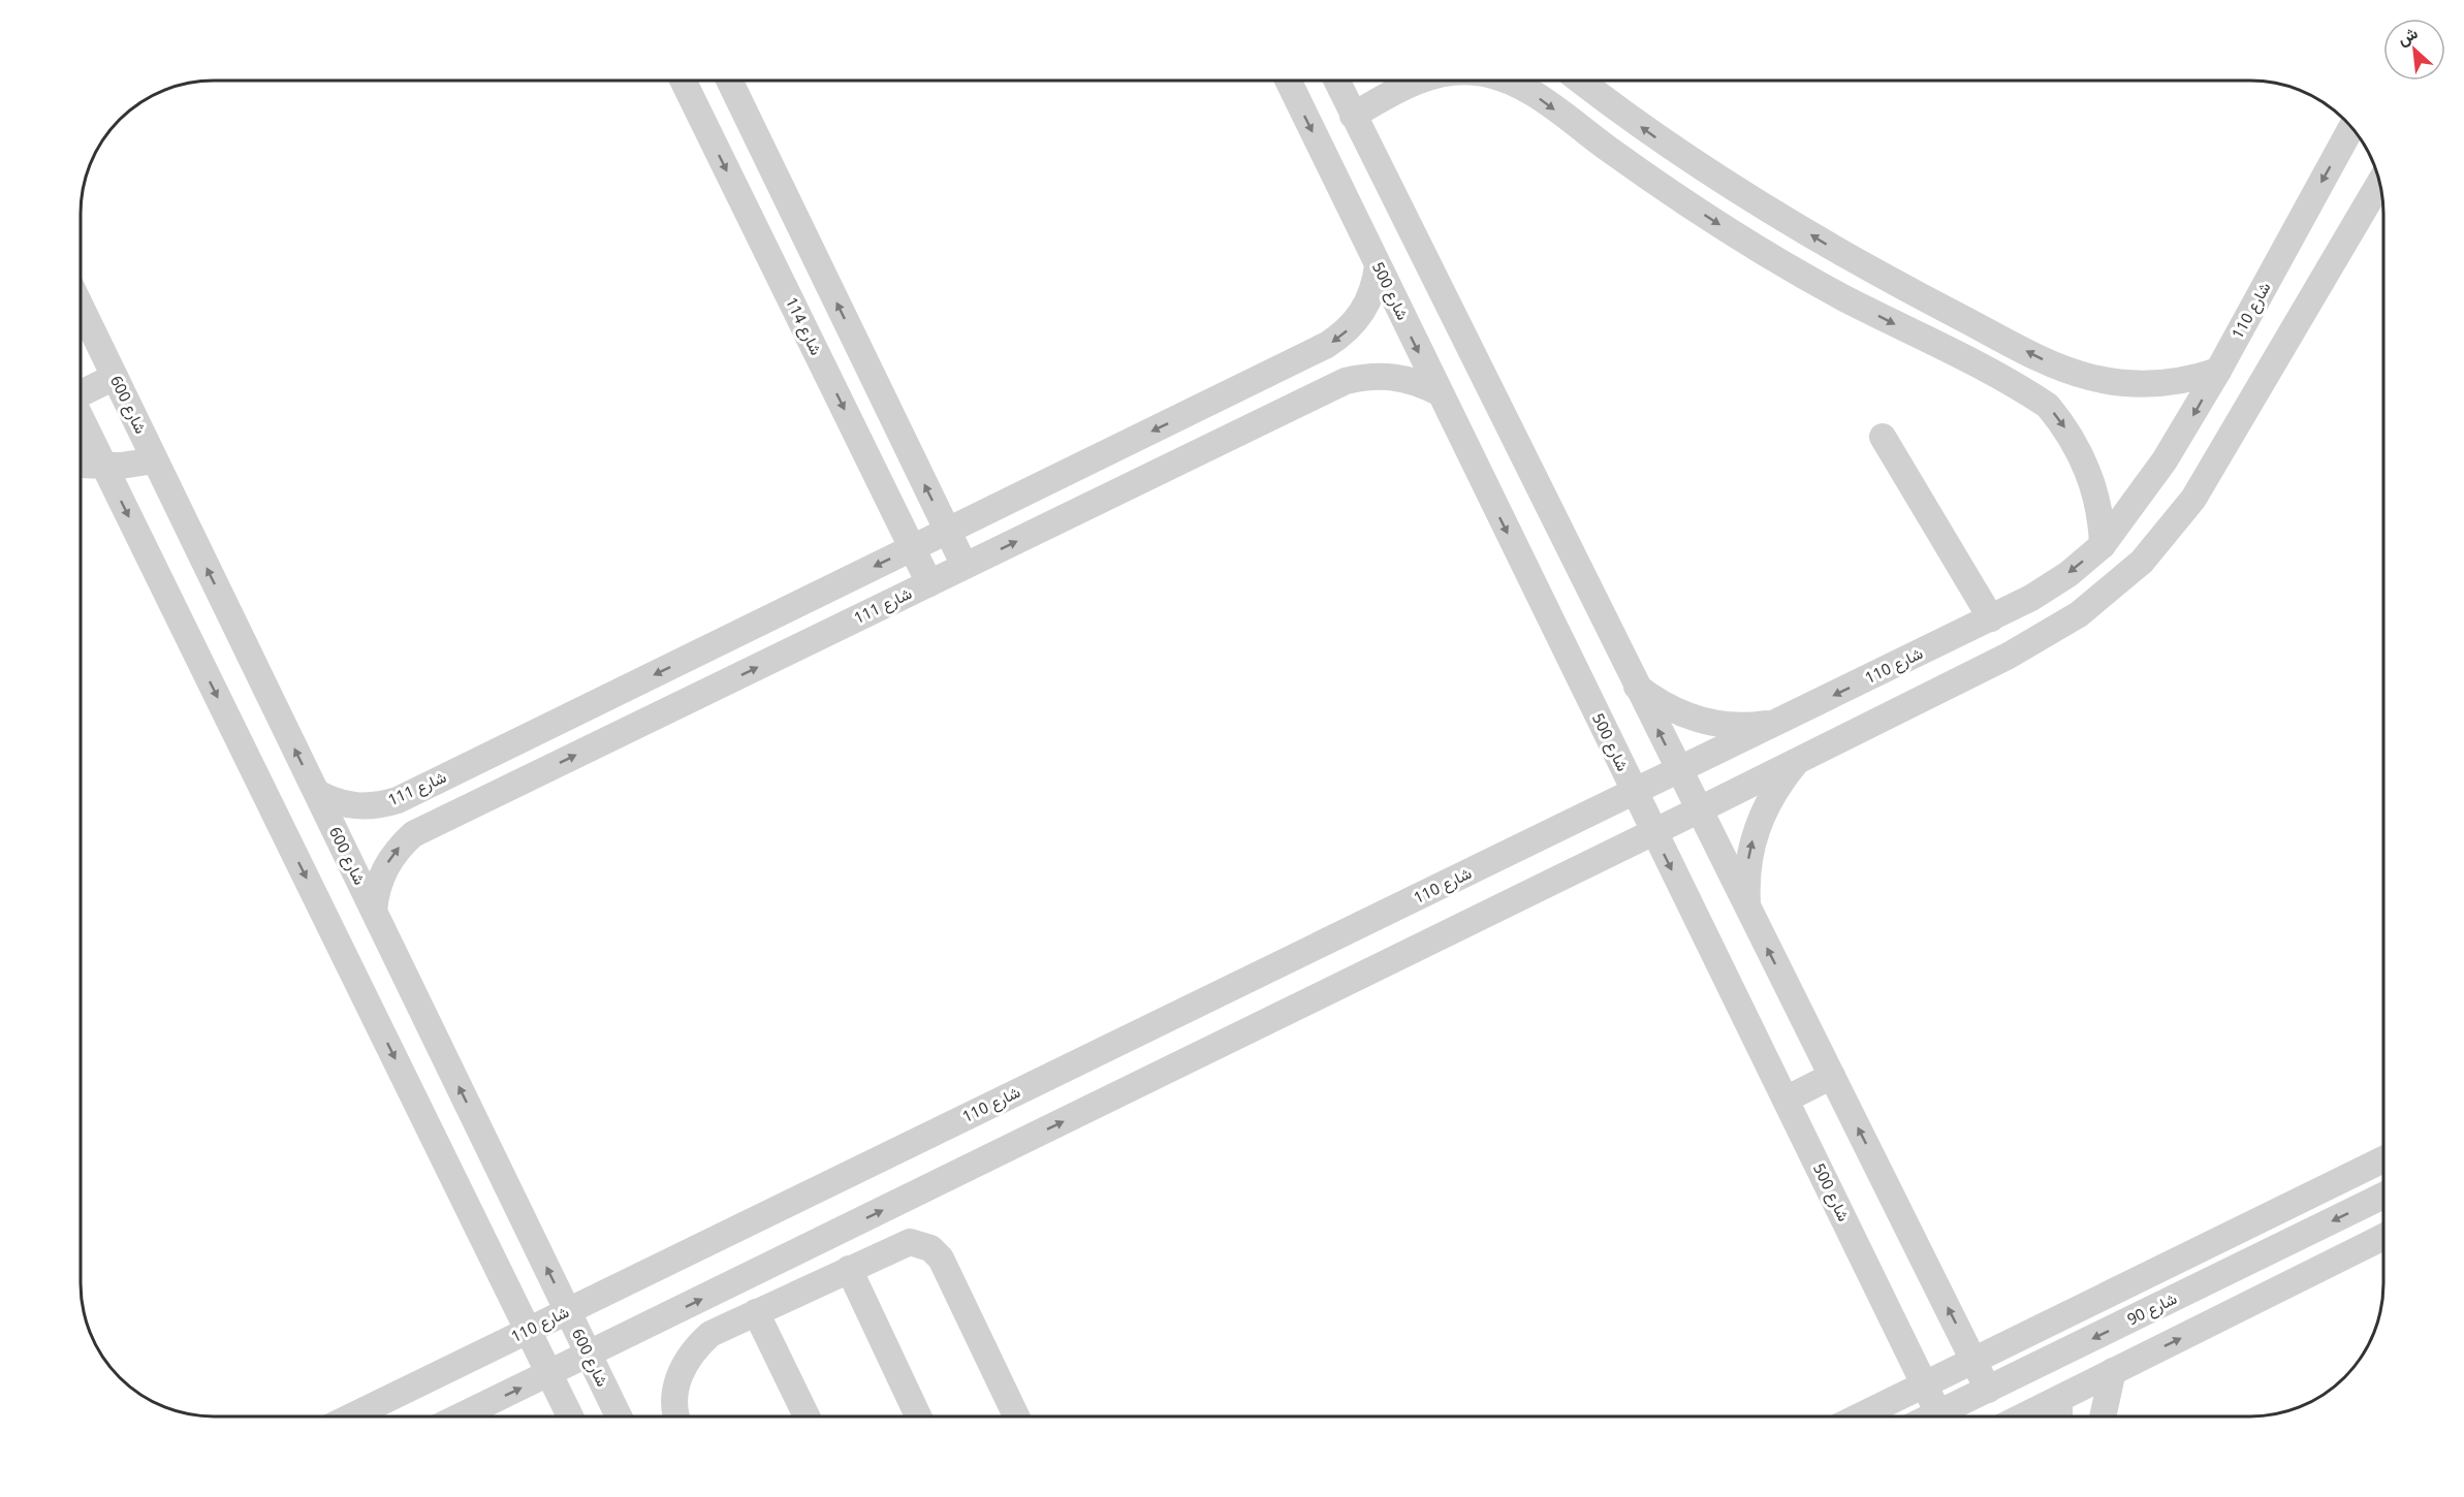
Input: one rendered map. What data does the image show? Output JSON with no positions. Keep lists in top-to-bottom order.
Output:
{
  "streets": {
    "street": [
      "شارع 500",
      "شارع 110",
      "شارع 114",
      "شارع 600",
      "شارع 111",
      "شارع 90"
    ]
  },
  "crossings": [
    ["شارع 500", "شارع 110"],
    ["شارع 500", "شارع 111"],
    ["شارع 500", "شارع 90"],
    ["شارع 110", "شارع 600"],
    ["شارع 114", "شارع 111"],
    ["شارع 600", "شارع 111"]
  ],
  "north": "top left"
}
